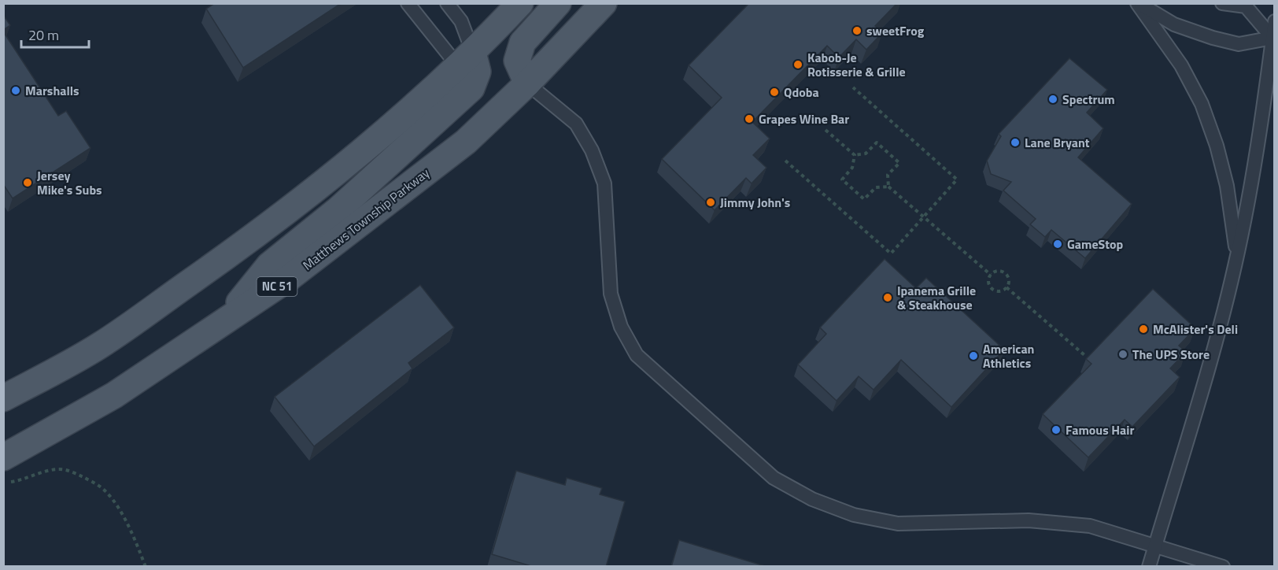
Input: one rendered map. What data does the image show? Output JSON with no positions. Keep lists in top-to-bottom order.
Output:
{
  "streets": {
    "main road": ["Matthews Township Parkway", "NC 51"]
  },
  "places": [
    "sweetFrog",
    "Kabob-Je Rotisserie & Grille",
    "Marshalls",
    "Qdoba",
    "Spectrum",
    "Grapes Wine Bar",
    "Lane Bryant",
    "Jersey Mike's Subs",
    "Jimmy John's",
    "GameStop",
    "Ipanema Grille & Steakhouse",
    "McAlister's Deli",
    "The UPS Store",
    "American Athletics",
    "Famous Hair"
  ],
  "scale_bar": "20 m"
}
